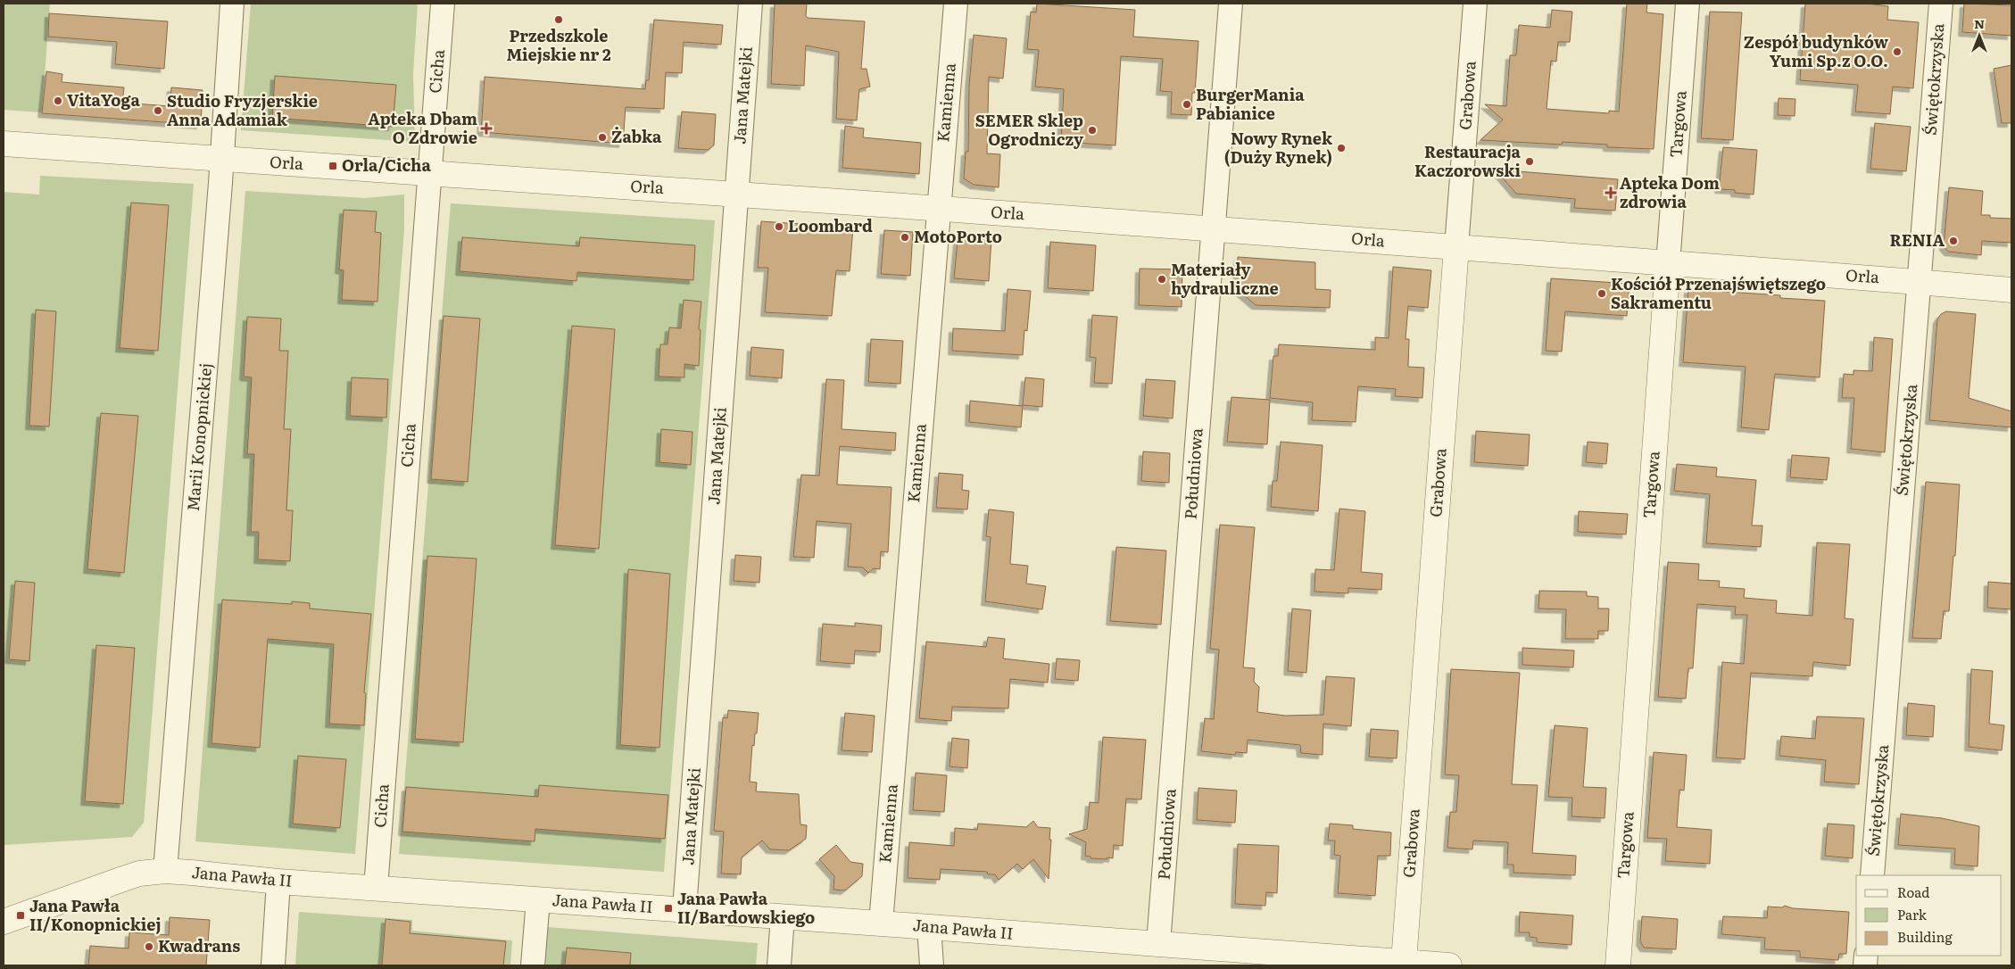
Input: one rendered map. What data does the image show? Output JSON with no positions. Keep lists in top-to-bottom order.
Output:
{
  "streets": {
    "street": [
      "Cicha",
      "Świętokrzyska",
      "Jana Matejki",
      "Grabowa",
      "Kamienna",
      "Targowa",
      "Orla",
      "Marii Konopnickiej",
      "Południowa",
      "Jana Pawła II"
    ]
  },
  "crossings": [
    ["Cicha", "Orla"],
    ["Cicha", "Jana Pawła II"],
    ["Świętokrzyska", "Orla"],
    ["Jana Matejki", "Orla"],
    ["Jana Matejki", "Jana Pawła II"],
    ["Grabowa", "Orla"],
    ["Grabowa", "Jana Pawła II"],
    ["Kamienna", "Orla"],
    ["Kamienna", "Jana Pawła II"],
    ["Targowa", "Orla"],
    ["Orla", "Marii Konopnickiej"],
    ["Orla", "Południowa"],
    ["Marii Konopnickiej", "Jana Pawła II"],
    ["Południowa", "Jana Pawła II"]
  ],
  "places": {
    "other": [
      "Przedszkole Miejskie nr 2",
      "Zespół budynków Yumi Sp.z O.O.",
      "VitaYoga",
      "BurgerMania Pabianice",
      "Studio Fryzjerskie Anna Adamiak",
      "SEMER Sklep Ogrodniczy",
      "Żabka",
      "Nowy Rynek (Duży Rynek)",
      "Restauracja Kaczorowski",
      "Loombard",
      "MotoPorto",
      "RENIA",
      "Materiały hydrauliczne",
      "Kościół Przenajświętszego Sakramentu",
      "Kwadrans"
    ],
    "health": ["Apteka Dbam O Zdrowie", "Apteka Dom zdrowia"],
    "transit": ["Orla/Cicha", "Jana Pawła II/Bardowskiego", "Jana Pawła II/Konopnickiej"]
  },
  "legend": ["Road", "Park", "Building"],
  "north": "top"
}
